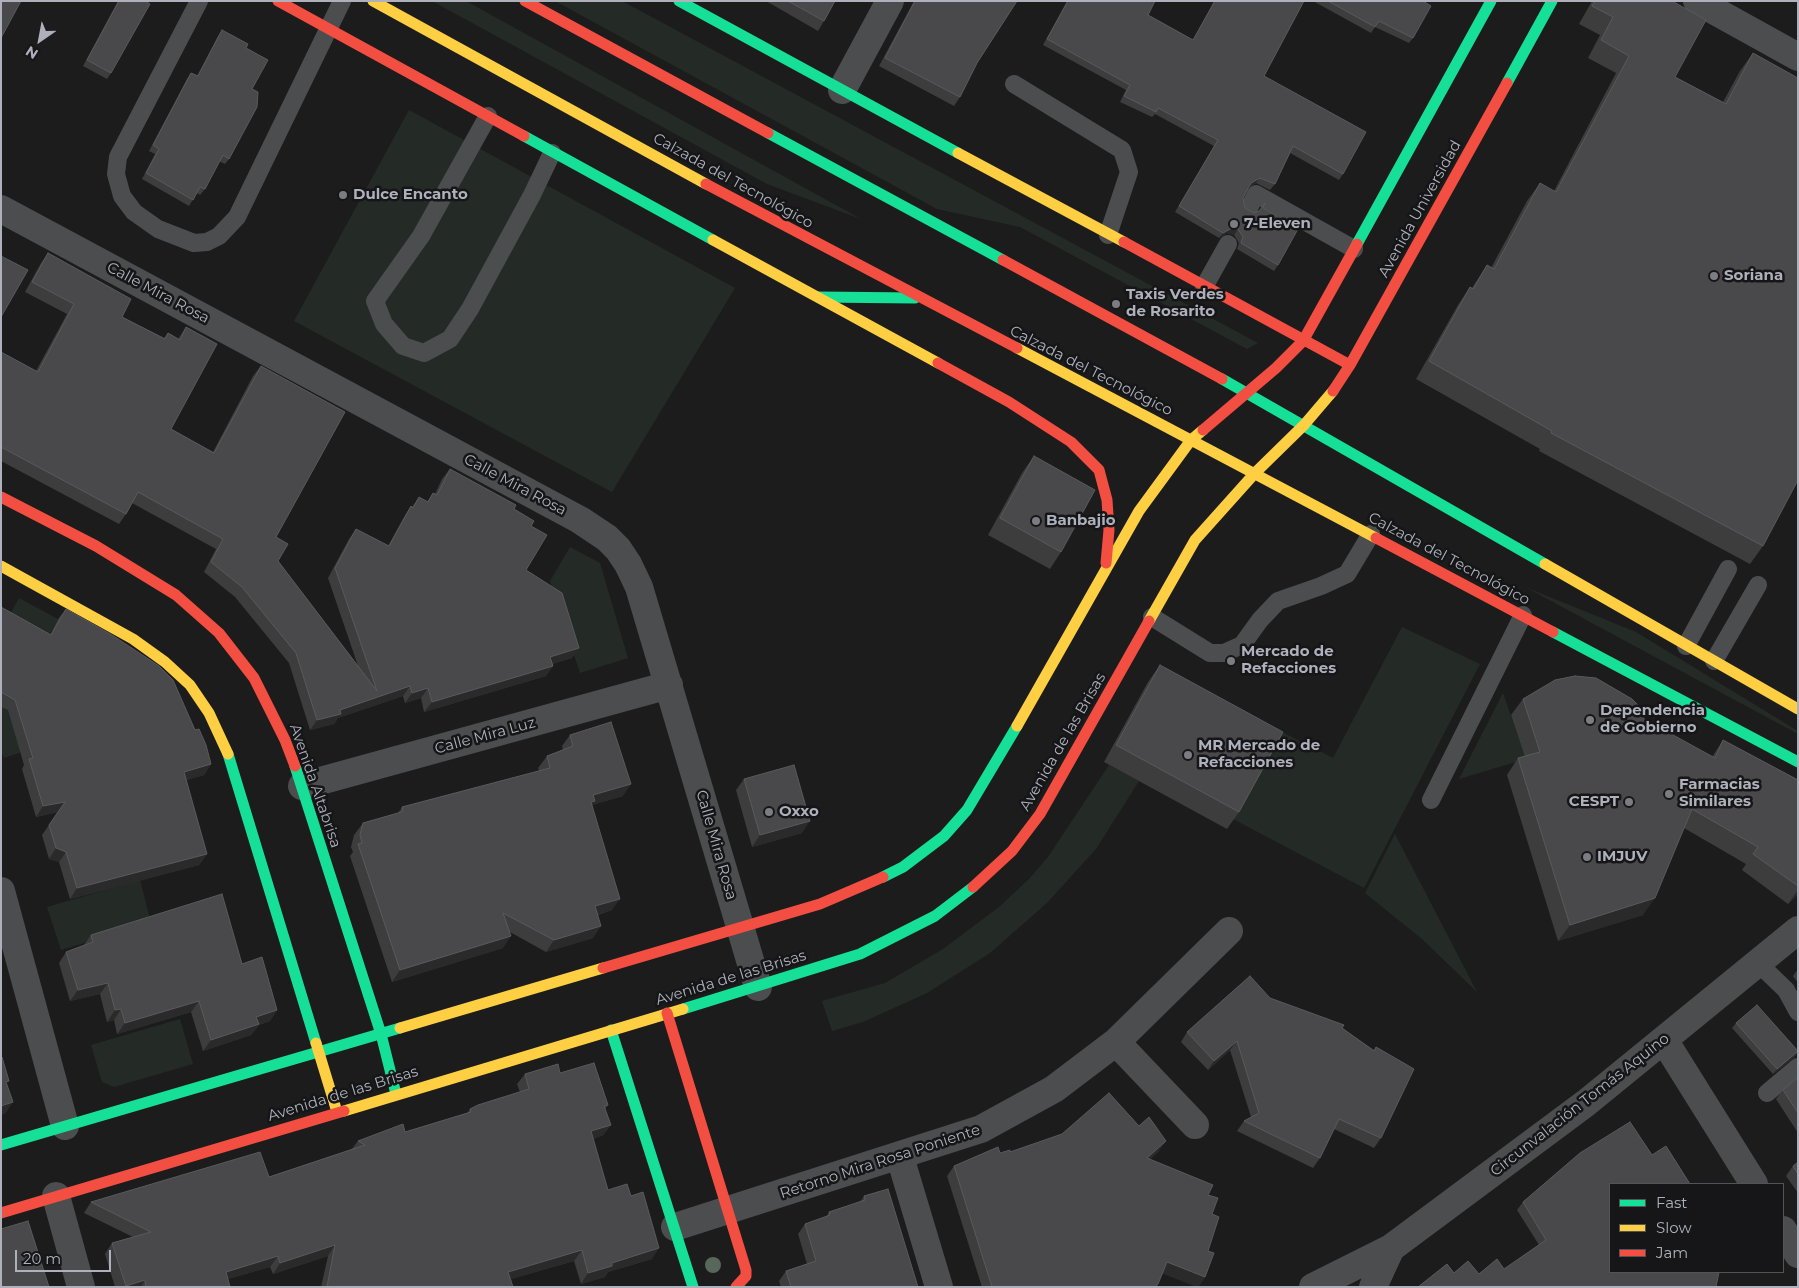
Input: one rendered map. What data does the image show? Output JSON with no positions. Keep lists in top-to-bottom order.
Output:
{
  "streets": {
    "street": [
      "Calzada del Tecnológico",
      "Avenida Universidad",
      "Calle Mira Rosa",
      "Calle Mira Luz",
      "Avenida de las Brisas",
      "Avenida Altabrisa",
      "Circunvalación Tomás Aquino",
      "Retorno Mira Rosa Poniente"
    ]
  },
  "crossings": [
    ["Calzada del Tecnológico", "Avenida Universidad"],
    ["Calzada del Tecnológico", "Avenida de las Brisas"],
    ["Avenida Universidad", "Avenida de las Brisas"],
    ["Calle Mira Rosa", "Calle Mira Luz"],
    ["Calle Mira Rosa", "Avenida de las Brisas"],
    ["Calle Mira Luz", "Avenida Altabrisa"],
    ["Avenida de las Brisas", "Avenida Altabrisa"]
  ],
  "places": [
    "Dulce Encanto",
    "7-Eleven",
    "Soriana",
    "Taxis Verdes de Rosarito",
    "Banbajio",
    "Mercado de Refacciones",
    "Dependencia de Gobierno",
    "MR Mercado de Refacciones",
    "Farmacias Similares",
    "CESPT",
    "Oxxo",
    "IMJUV"
  ],
  "legend": ["Fast", "Slow", "Jam"],
  "scale_bar": "20 m",
  "north": "bottom left"
}
